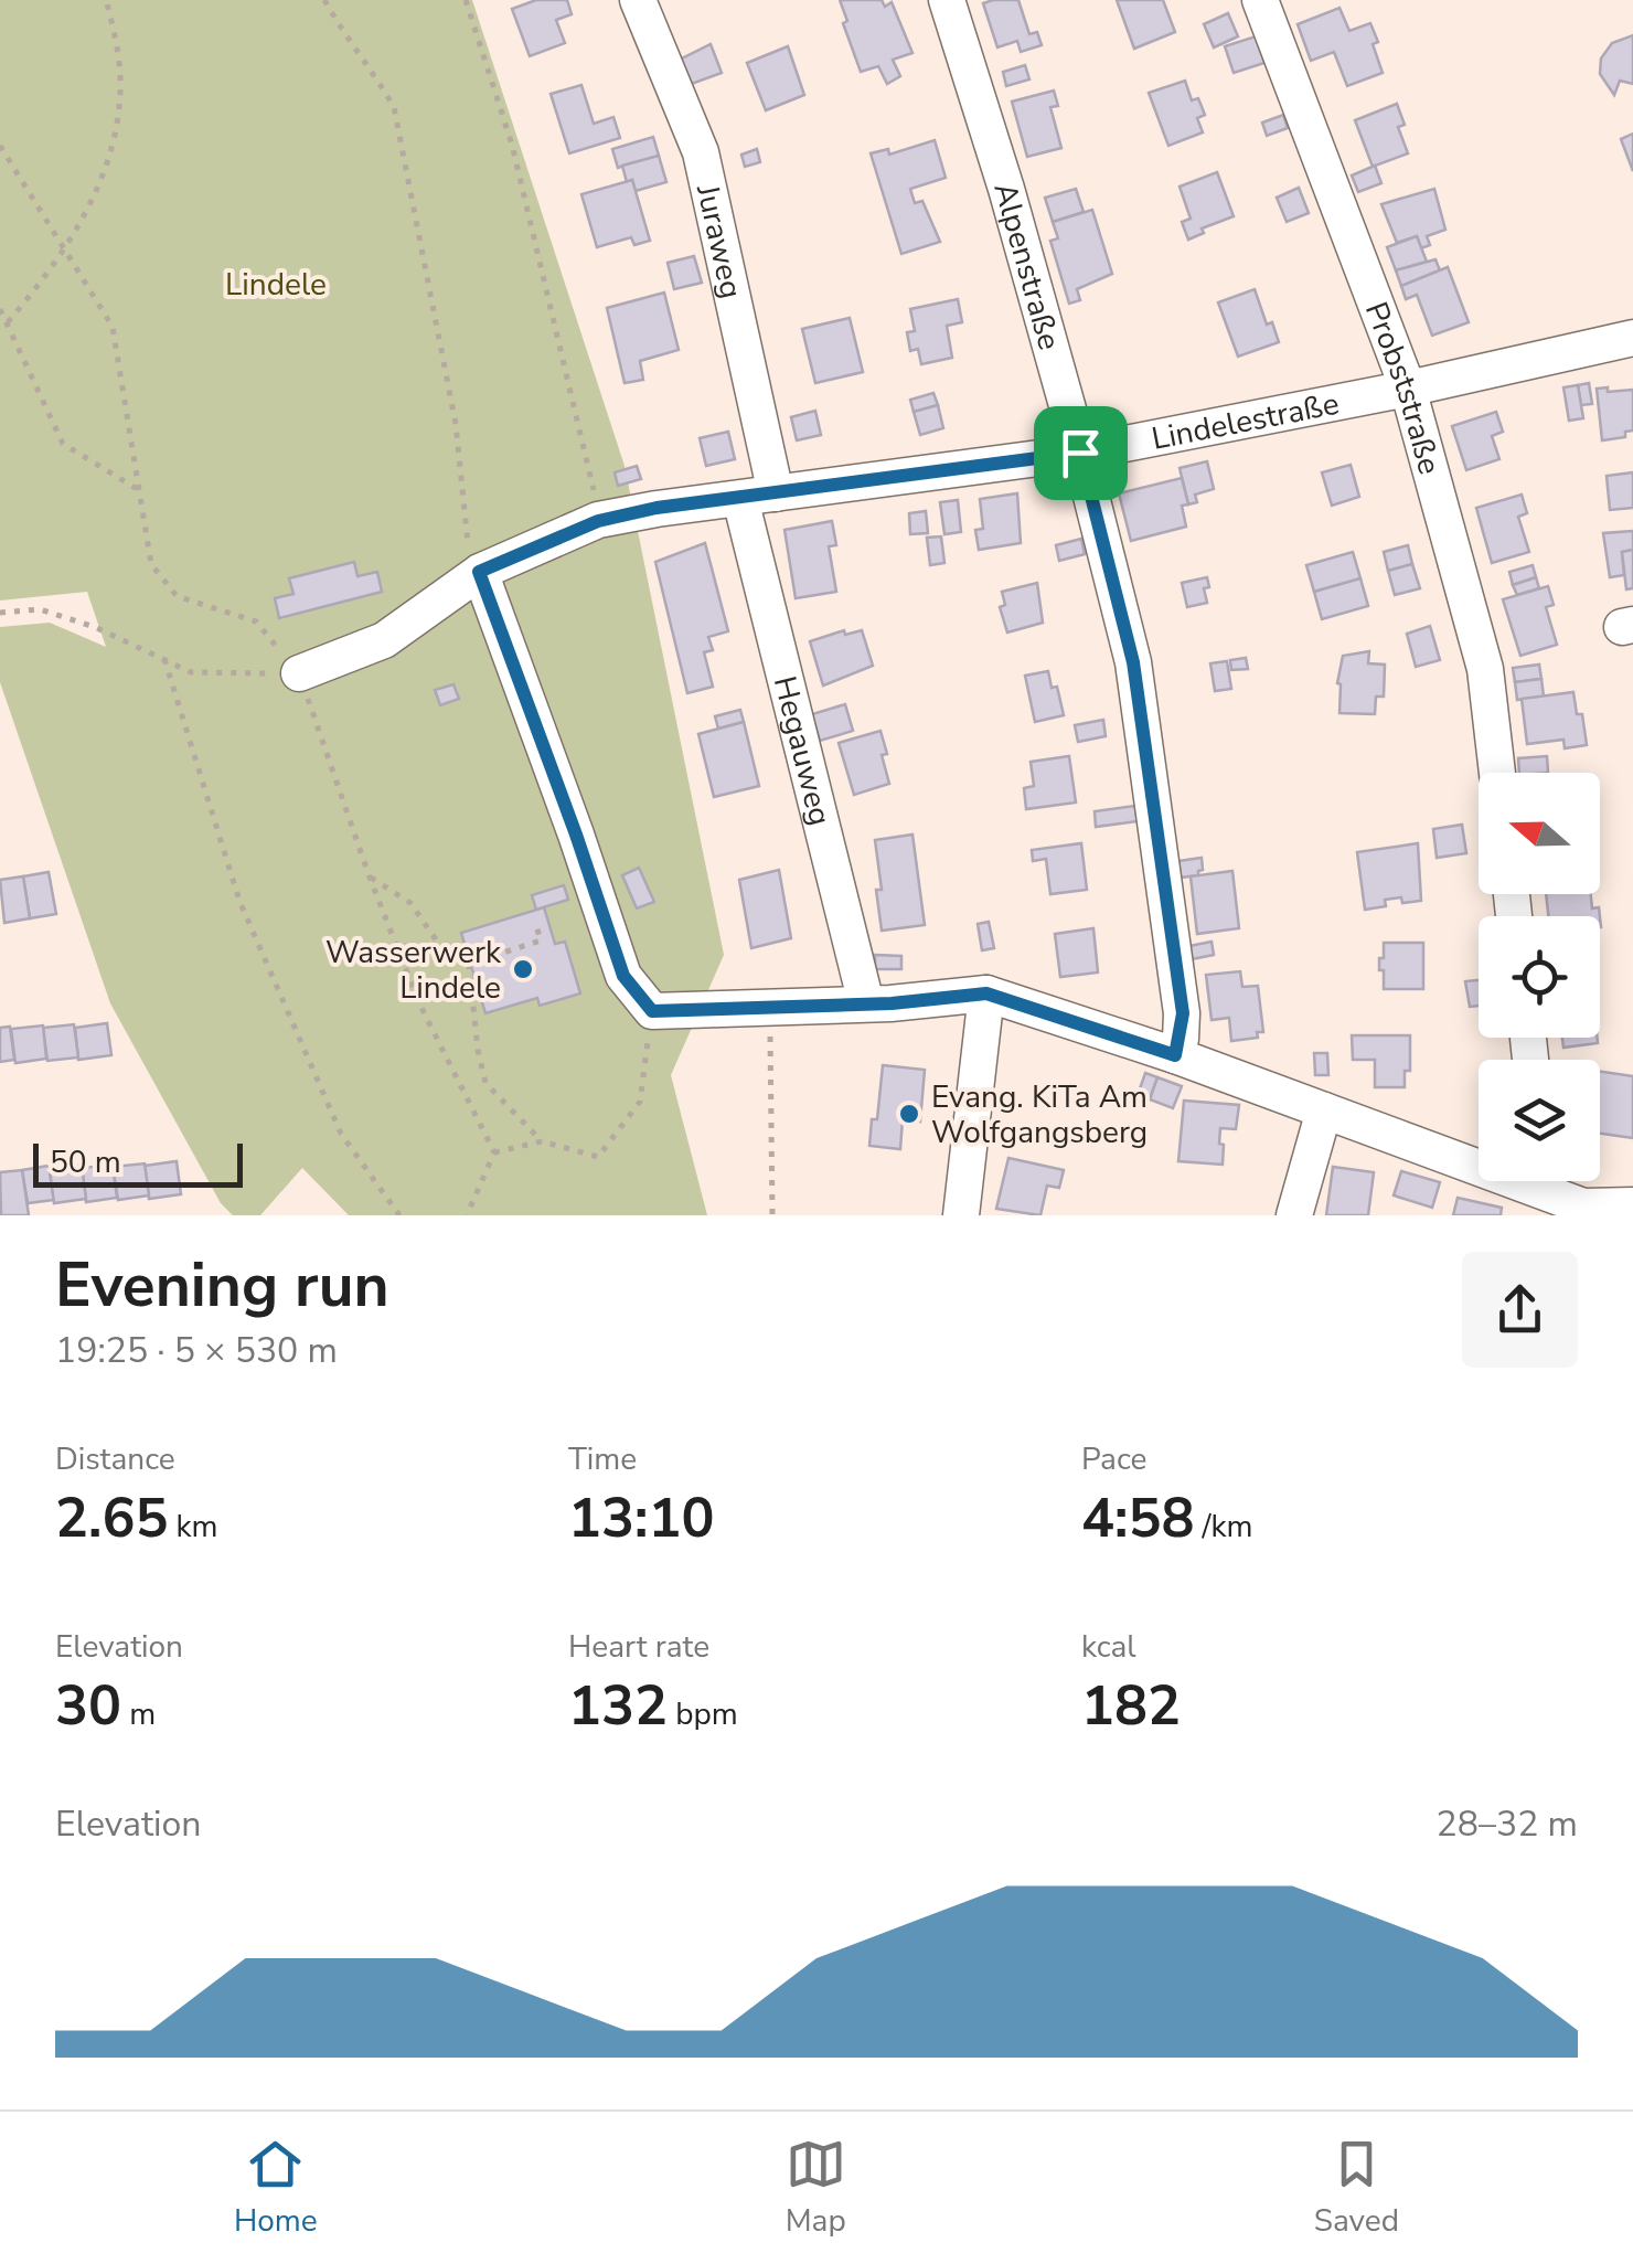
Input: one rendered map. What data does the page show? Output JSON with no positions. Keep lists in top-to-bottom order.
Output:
{
  "streets": {
    "street": [
      "Juraweg",
      "Alpenstraße",
      "Probststraße",
      "Lindelestraße",
      "Hegauweg"
    ]
  },
  "crossings": [
    ["Juraweg", "Lindelestraße"],
    ["Juraweg", "Hegauweg"],
    ["Alpenstraße", "Lindelestraße"],
    ["Probststraße", "Lindelestraße"],
    ["Lindelestraße", "Hegauweg"]
  ],
  "parks": ["Lindele"],
  "places": ["Wasserwerk Lindele", "Evang. KiTa Am Wolfgangsberg"],
  "scale_bar": "50 m",
  "north": "left",
  "page": {
    "scale": "50 m",
    "heading": ["Evening run", "19:25 · 5 × 530 m"],
    "stats": [
      ["Distance", "2.65 km"],
      ["Time", "13:10"],
      ["Pace", "4:58 /km"],
      ["Elevation", "30 m"],
      ["Heart rate", "132 bpm"],
      ["kcal", "182"]
    ],
    "chart": ["Elevation", "28–32 m"],
    "tabs": ["Home", "Map", "Saved"]
  }
}
